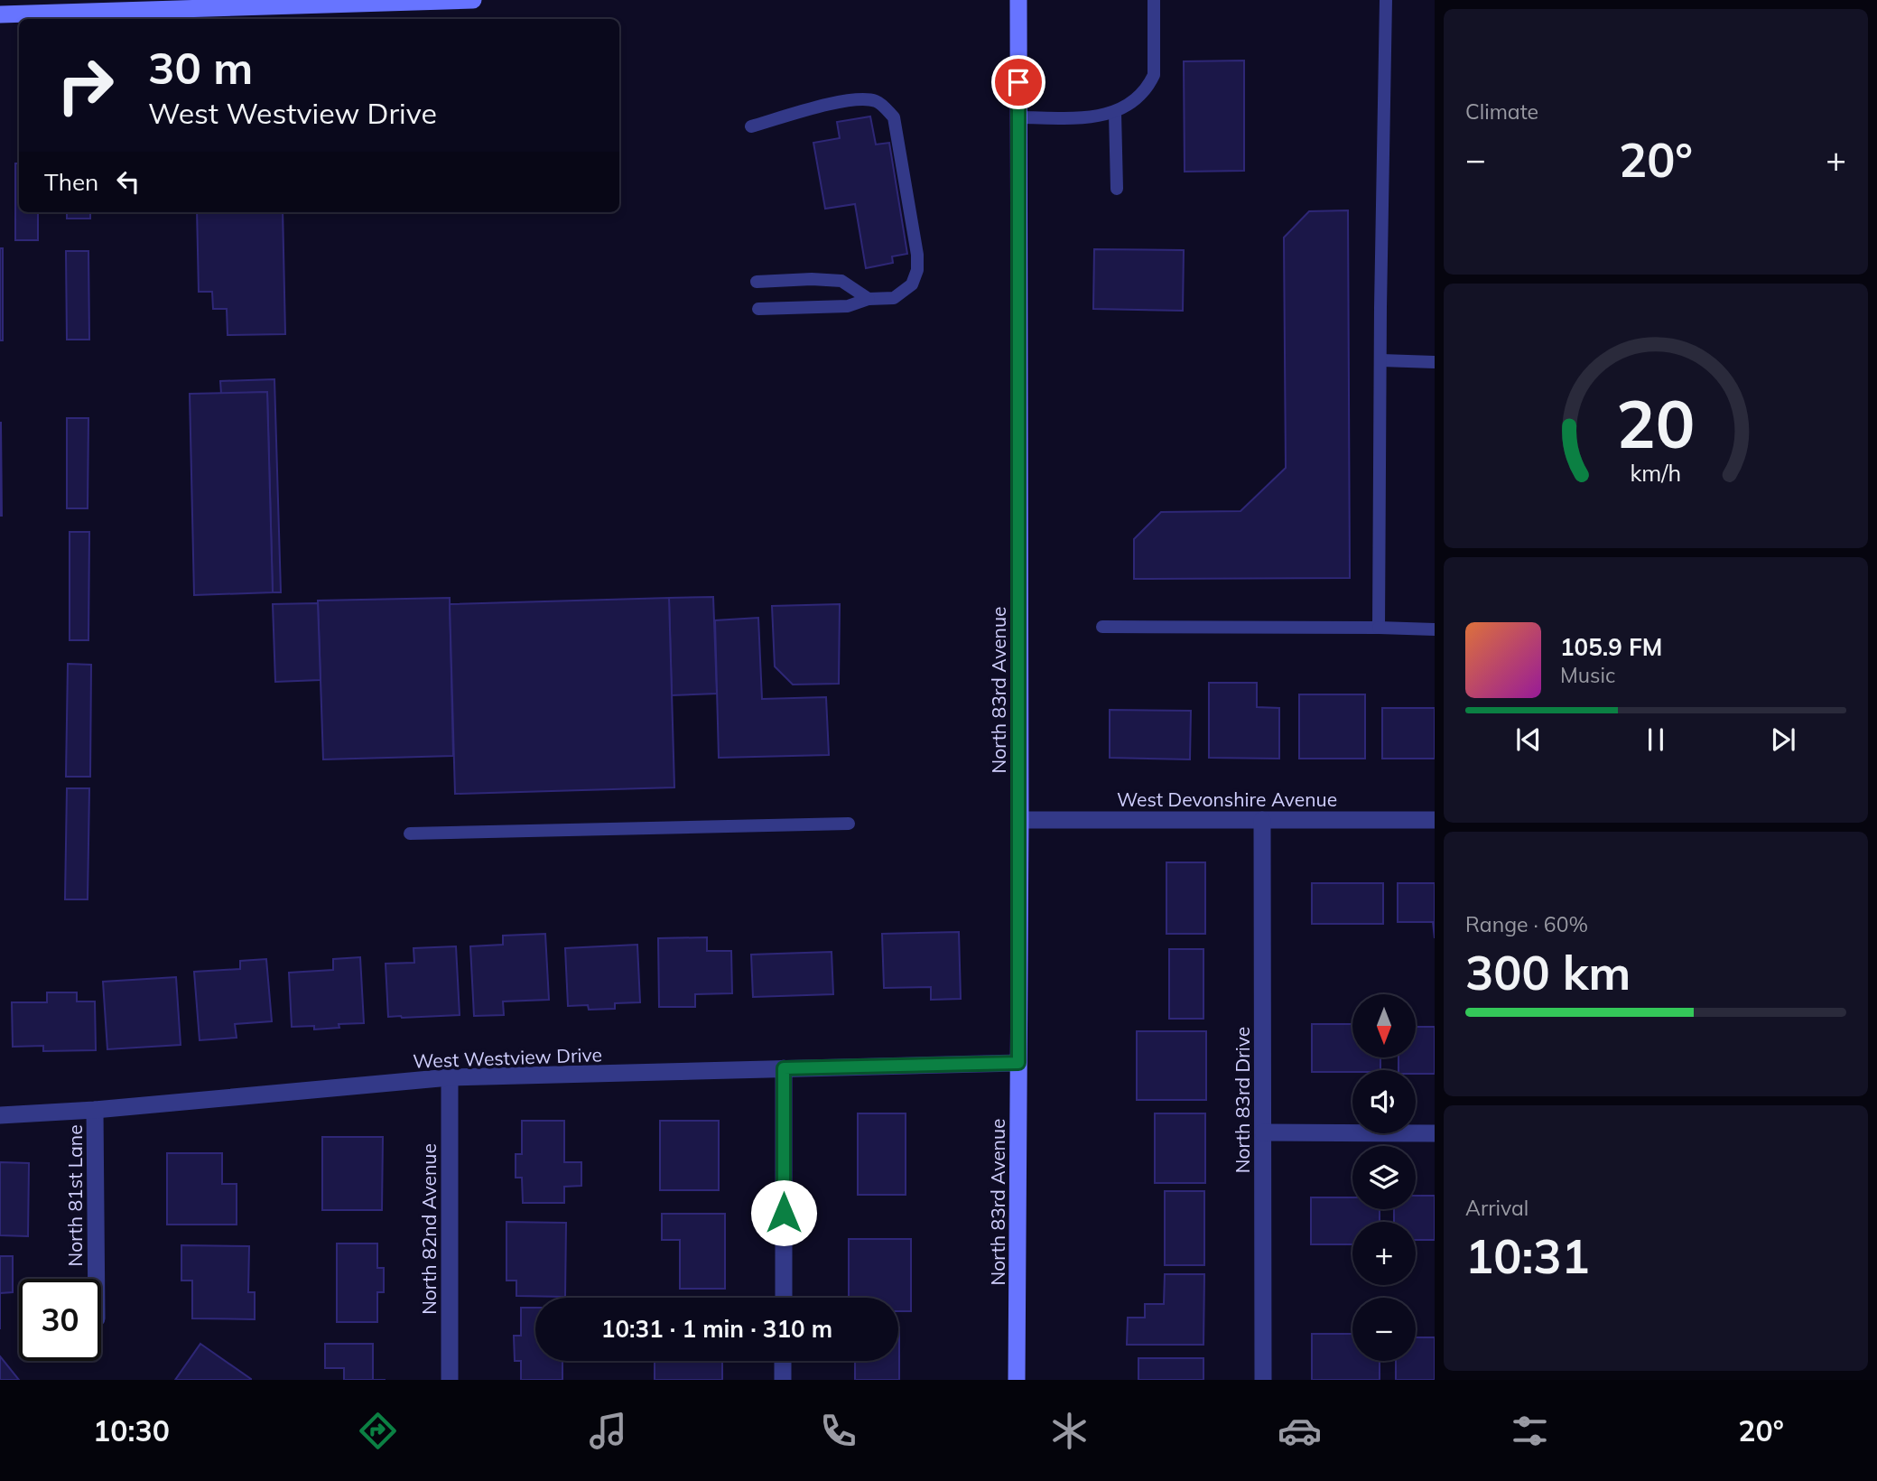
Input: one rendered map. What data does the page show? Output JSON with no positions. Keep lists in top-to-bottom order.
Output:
{
  "streets": {
    "main road": ["North 83rd Avenue"],
    "street": [
      "West Devonshire Avenue",
      "West Westview Drive",
      "North 83rd Drive",
      "North 81st Lane",
      "North 82nd Avenue"
    ]
  },
  "crossings": [
    ["North 83rd Avenue", "West Devonshire Avenue"],
    ["North 83rd Avenue", "West Westview Drive"],
    ["West Devonshire Avenue", "North 83rd Drive"],
    ["West Westview Drive", "North 81st Lane"],
    ["West Westview Drive", "North 82nd Avenue"]
  ],
  "north": "bottom",
  "page": {
    "tile": [
      "Climate",
      ["Range · 60%", "300 km"],
      ["Arrival", "10:31"]
    ],
    "turn": ["30 m", "West Westview Drive"],
    "heat": ["−", "20°", "+"],
    "then": "Then",
    "song": ["105.9 FM", "Music"],
    "map_buttons": ["+", "−"],
    "limit": "30",
    "trip": "10:31 · 1 min · 310 m",
    "tabs": ["10:30", "20°"],
    "gauge": ["20", "km/h"]
  }
}
